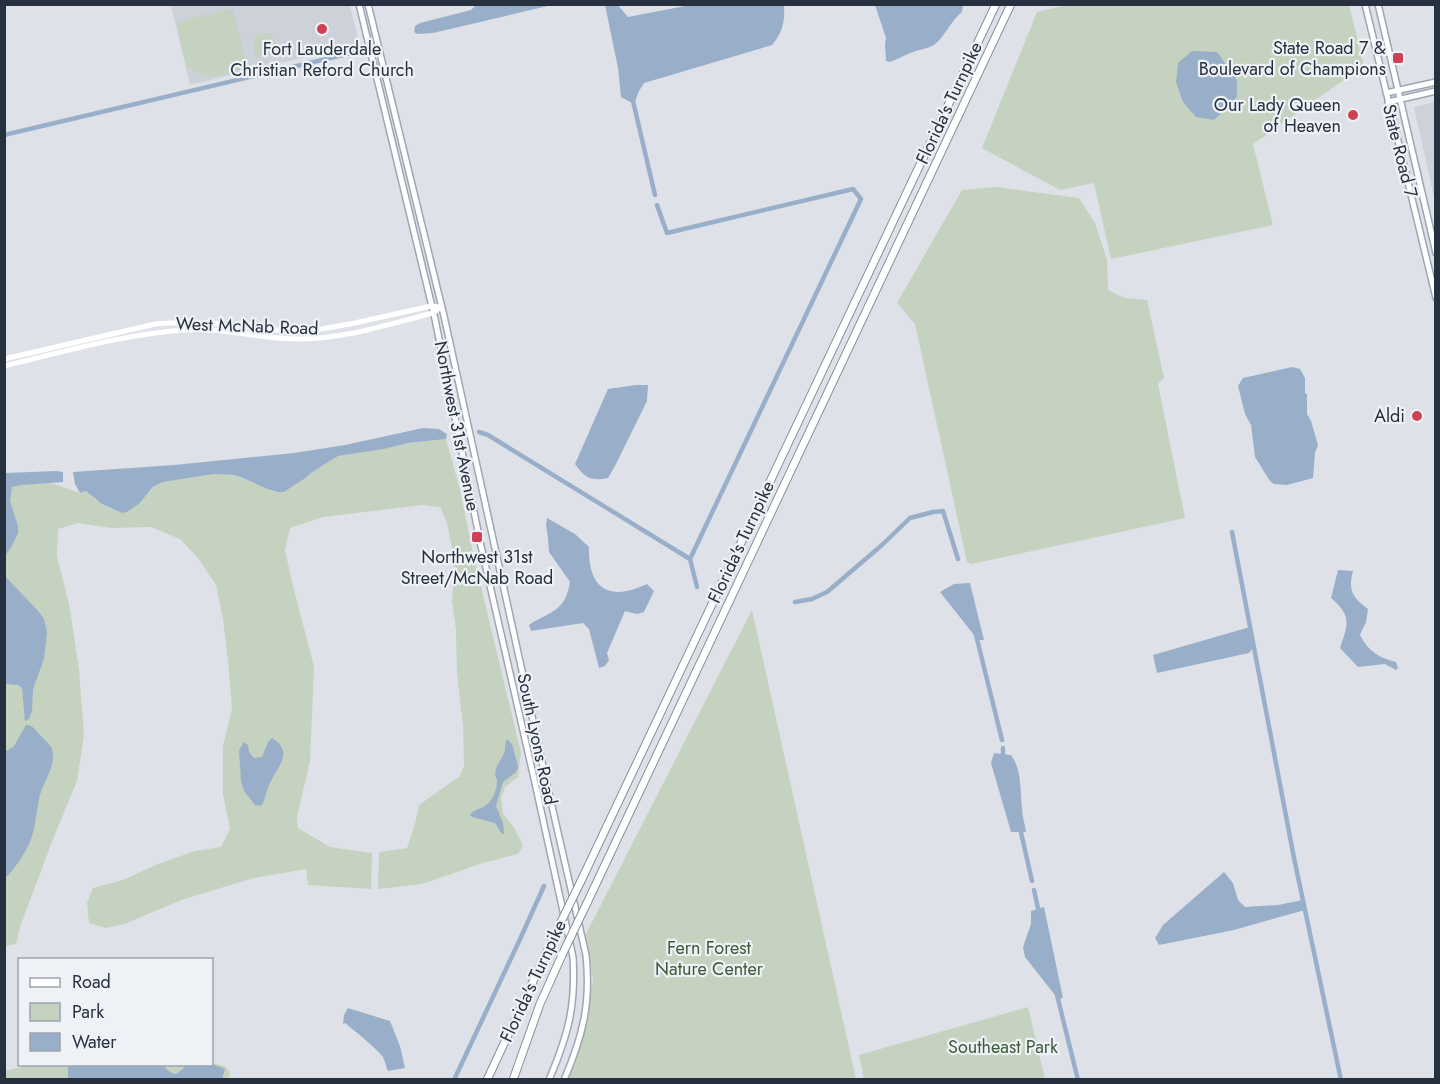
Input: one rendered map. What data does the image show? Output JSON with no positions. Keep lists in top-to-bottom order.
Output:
{
  "streets": {
    "highway": ["Florida's Turnpike"],
    "main road": [
      "State Road 7",
      "West McNab Road",
      "Northwest 31st Avenue",
      "South Lyons Road"
    ]
  },
  "crossings": [
    ["West McNab Road", "Northwest 31st Avenue"],
    ["Northwest 31st Avenue", "South Lyons Road"]
  ],
  "parks": ["Fern Forest Nature Center", "Southeast Park"],
  "places": {
    "other": ["Fort Lauderdale Christian Reford Church", "Our Lady Queen of Heaven", "Aldi"],
    "transit": ["State Road 7 & Boulevard of Champions", "Northwest 31st Street/McNab Road"]
  },
  "legend": ["Road", "Park", "Water"]
}
